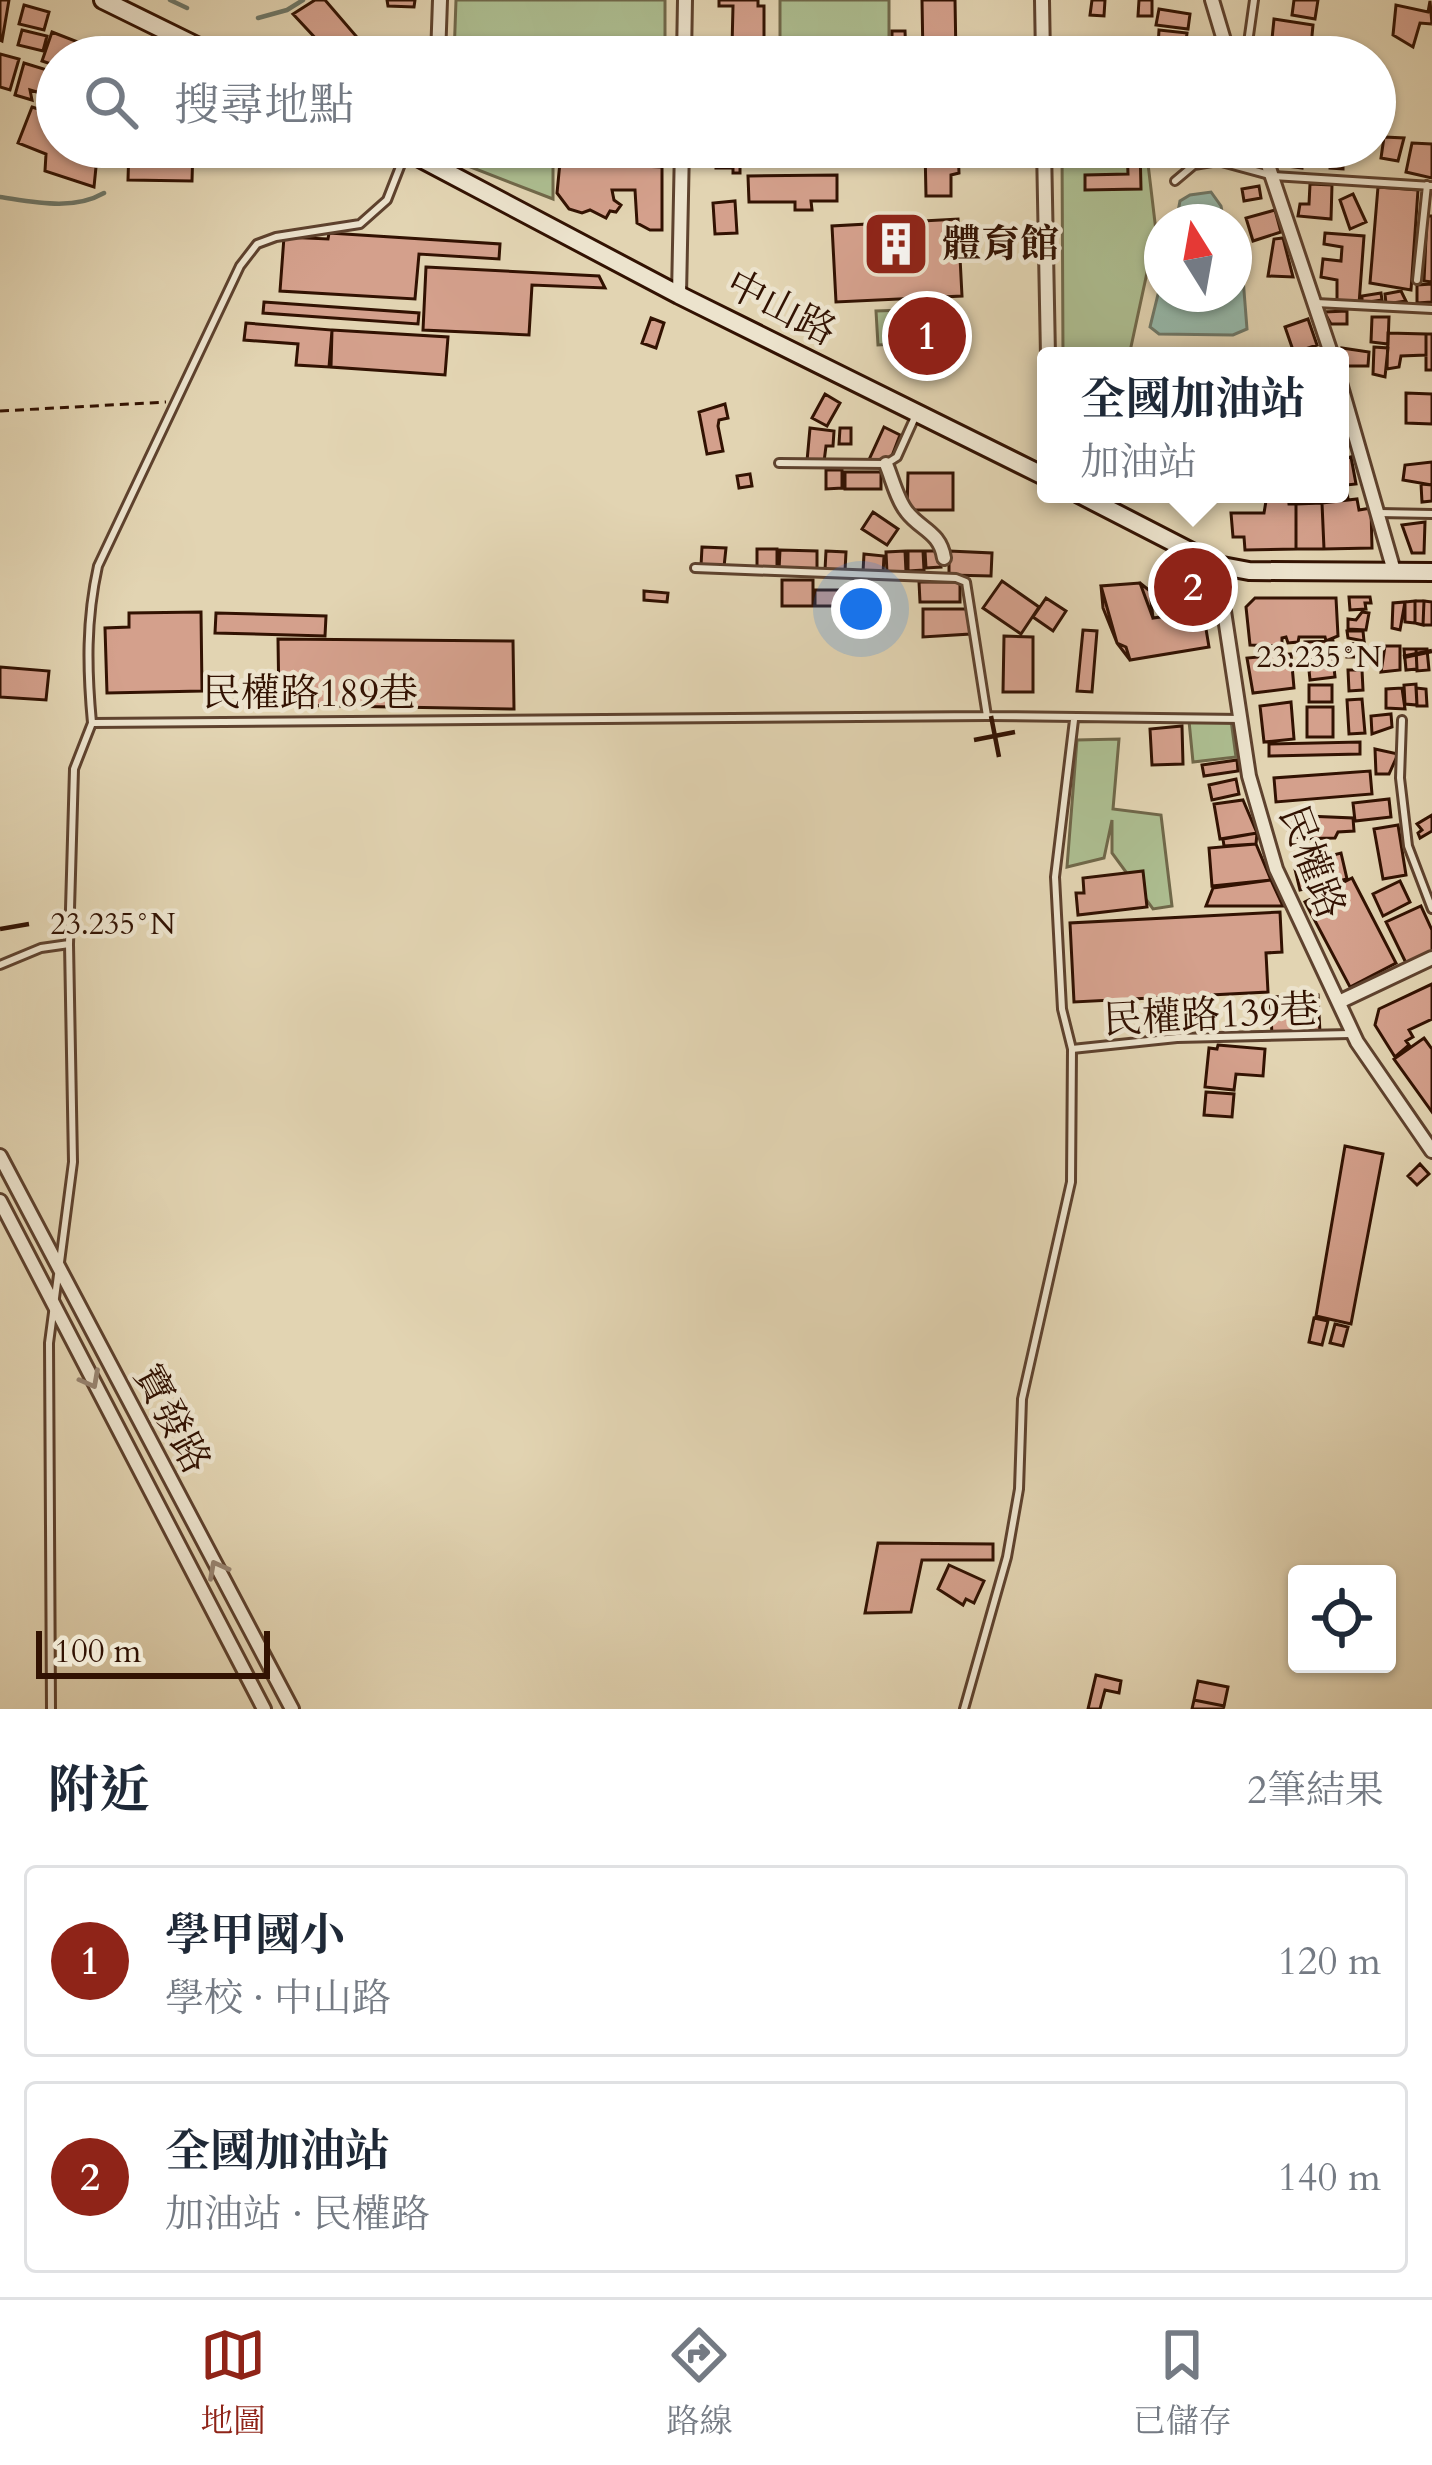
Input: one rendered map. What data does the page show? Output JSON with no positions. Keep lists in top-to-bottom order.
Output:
{
  "streets": {
    "main road": ["中山路"],
    "street": ["民權路", "寶發路"],
    "lane": ["民權路189巷", "民權路139巷"]
  },
  "crossings": [
    ["民權路189巷", "民權路"],
    ["民權路", "民權路139巷"]
  ],
  "places": {
    "building": ["體育館"]
  },
  "scale_bar": "100 m",
  "north": "top",
  "page": {
    "search": "搜尋地點",
    "pins": ["1", "2"],
    "popup": ["全國加油站", "加油站"],
    "scale": "100 m",
    "heading": ["附近", "2筆結果"],
    "list": [
      {
        "mark": "1",
        "name": "學甲國小",
        "note": "學校 · 中山路",
        "value": "120 m"
      },
      {
        "mark": "2",
        "name": "全國加油站",
        "note": "加油站 · 民權路",
        "value": "140 m"
      }
    ],
    "nav": ["地圖", "路線", "已儲存"]
  },
  "coordinates": ["23.235°N"]
}
